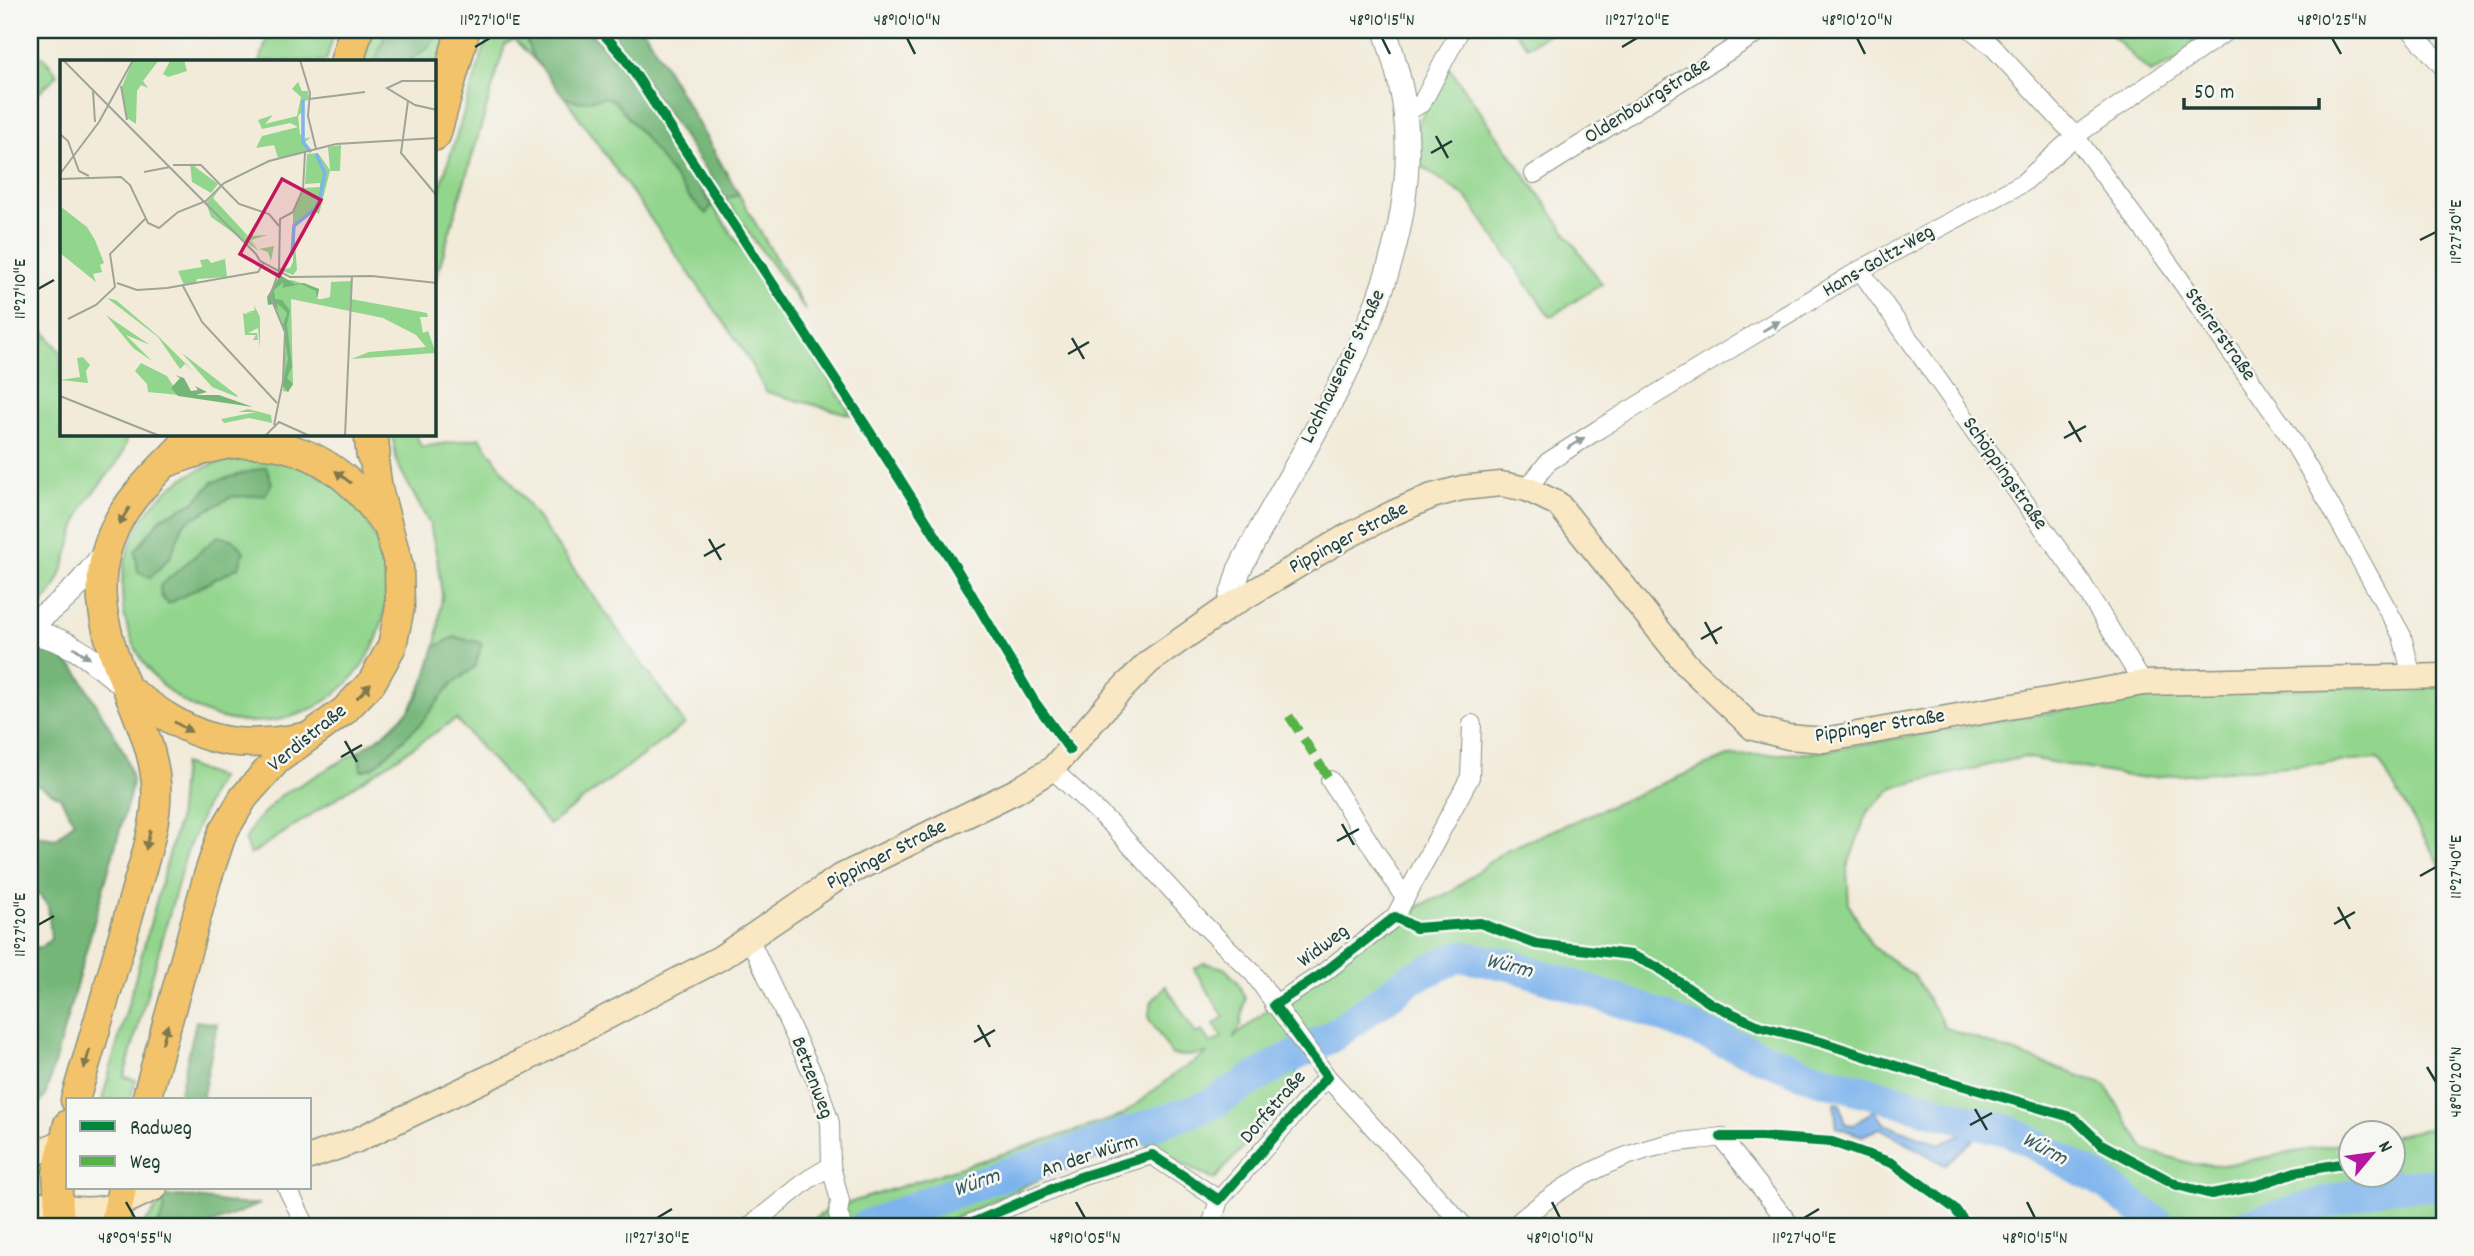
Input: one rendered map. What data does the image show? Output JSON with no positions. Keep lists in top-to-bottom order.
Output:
{
  "streets": {
    "main road": ["Pippinger Straße", "Verdistraße"],
    "street": [
      "Oldenbourgstraße",
      "Hans-Goltz-Weg",
      "Steirerstraße",
      "Lochhausener Straße",
      "Schöppingstraße",
      "Widweg",
      "Betzenweg",
      "Dorfstraße",
      "An der Würm"
    ]
  },
  "crossings": [
    ["Hans-Goltz-Weg", "Steirerstraße"],
    ["Hans-Goltz-Weg", "Schöppingstraße"],
    ["Hans-Goltz-Weg", "Pippinger Straße"],
    ["Steirerstraße", "Pippinger Straße"],
    ["Lochhausener Straße", "Pippinger Straße"],
    ["Schöppingstraße", "Pippinger Straße"],
    ["Pippinger Straße", "Betzenweg"],
    ["Pippinger Straße", "Dorfstraße"],
    ["Widweg", "Dorfstraße"],
    ["Dorfstraße", "An der Würm"]
  ],
  "one_way": ["Hans-Goltz-Weg"],
  "water": ["Würm"],
  "legend": ["Radweg", "Weg"],
  "scale_bar": "50 m",
  "north": "top right",
  "coordinates": [
    "11°27'10\"E",
    "48°10'10\"N",
    "48°10'15\"N",
    "11°27'20\"E",
    "48°10'20\"N",
    "48°10'25\"N",
    "11°27'30\"E",
    "11°27'40\"E",
    "48°09'55\"N",
    "48°10'05\"N"
  ]
}
